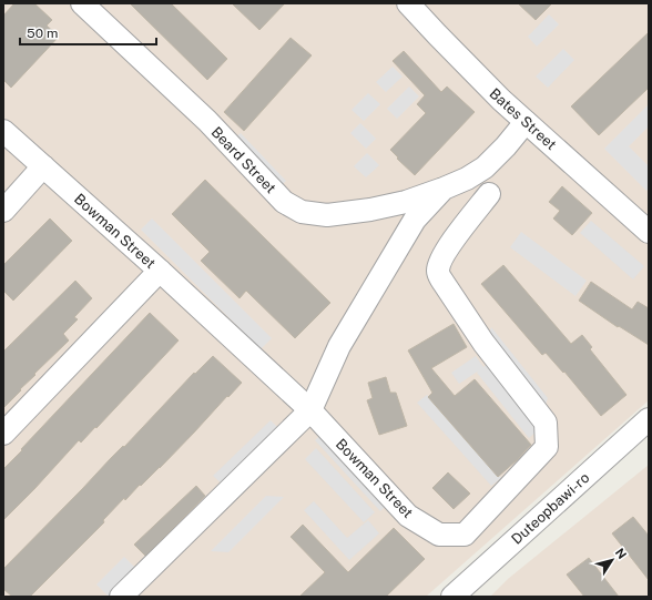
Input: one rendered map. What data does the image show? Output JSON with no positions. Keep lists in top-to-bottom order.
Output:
{
  "streets": {
    "street": [
      "Bates Street",
      "Beard Street",
      "Bowman Street",
      "Duteopbawi-ro"
    ]
  },
  "crossings": [
    ["Bates Street", "Beard Street"]
  ],
  "scale_bar": "50 m",
  "north": "top right"
}
